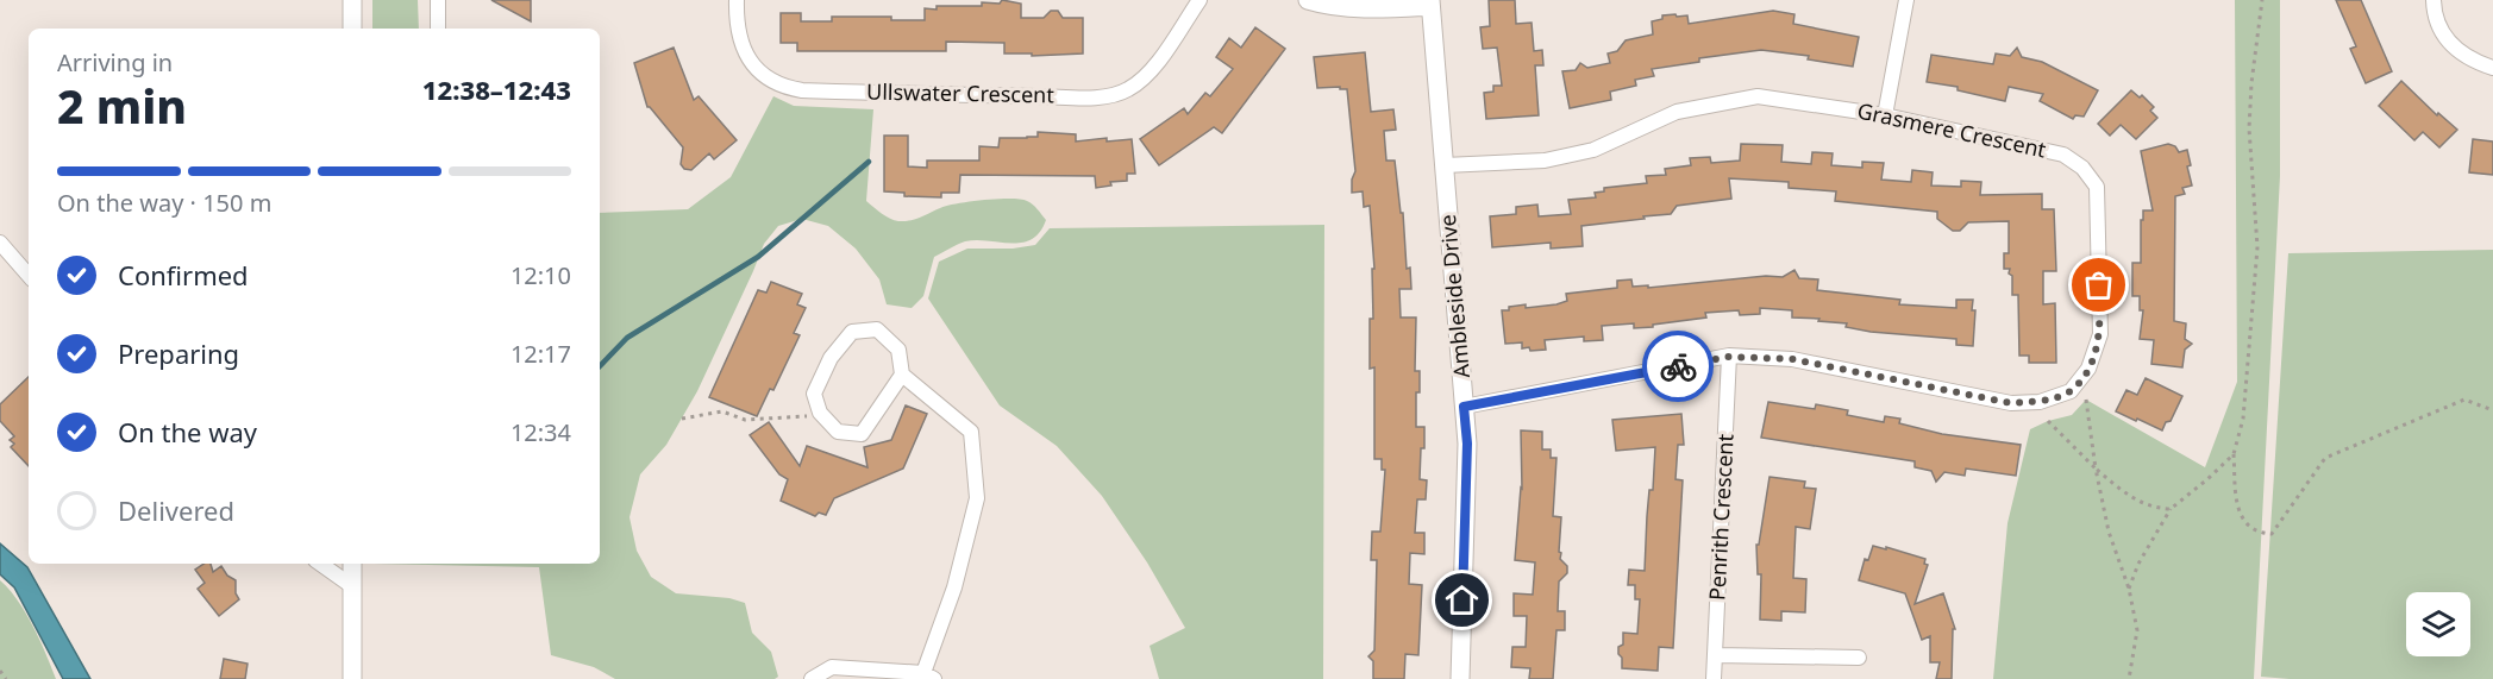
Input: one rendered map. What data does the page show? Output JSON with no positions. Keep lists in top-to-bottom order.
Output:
{
  "streets": {
    "street": [
      "Ullswater Crescent",
      "Grasmere Crescent",
      "Ambleside Drive",
      "Penrith Crescent"
    ]
  },
  "crossings": [
    ["Grasmere Crescent", "Ambleside Drive"],
    ["Grasmere Crescent", "Penrith Crescent"]
  ],
  "page": {
    "heading": ["2 min", "Arriving in", "12:38–12:43"],
    "bar": "On the way · 150 m",
    "list": [
      ["Confirmed", "12:10"],
      ["Preparing", "12:17"],
      ["On the way", "12:34"],
      "Delivered"
    ]
  }
}
